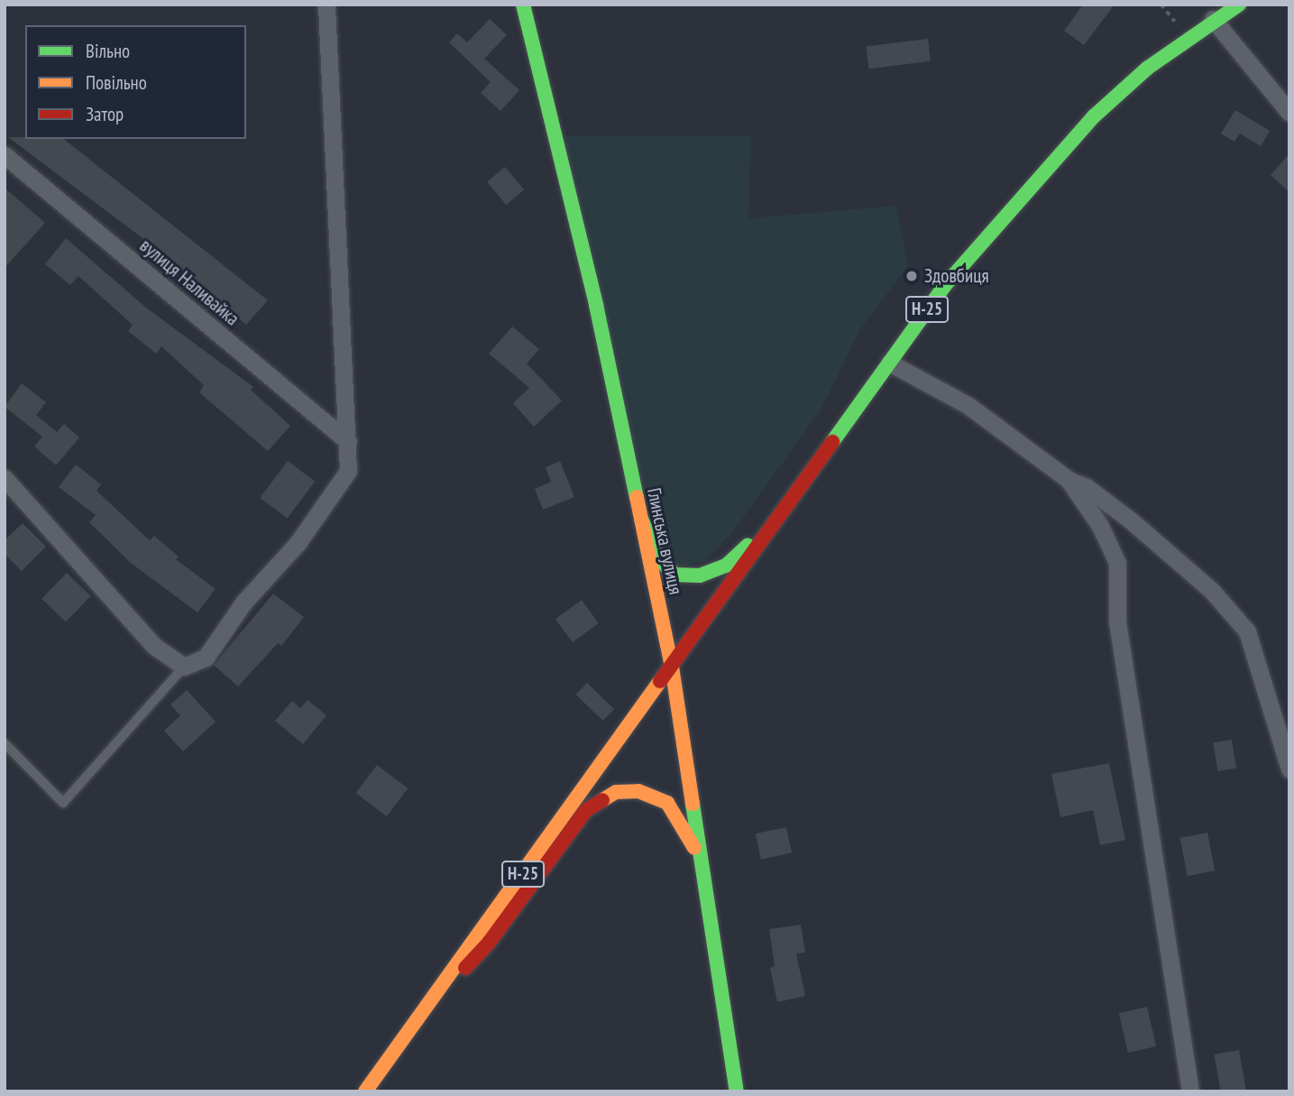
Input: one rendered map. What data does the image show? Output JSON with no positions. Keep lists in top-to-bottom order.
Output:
{
  "streets": {
    "main road": ["Н-25", "Глинська вулиця"],
    "street": ["вулиця Наливайка"]
  },
  "crossings": [
    ["Н-25", "Глинська вулиця"]
  ],
  "places": ["Здовбиця"],
  "legend": ["Вільно", "Повільно", "Затор"]
}
